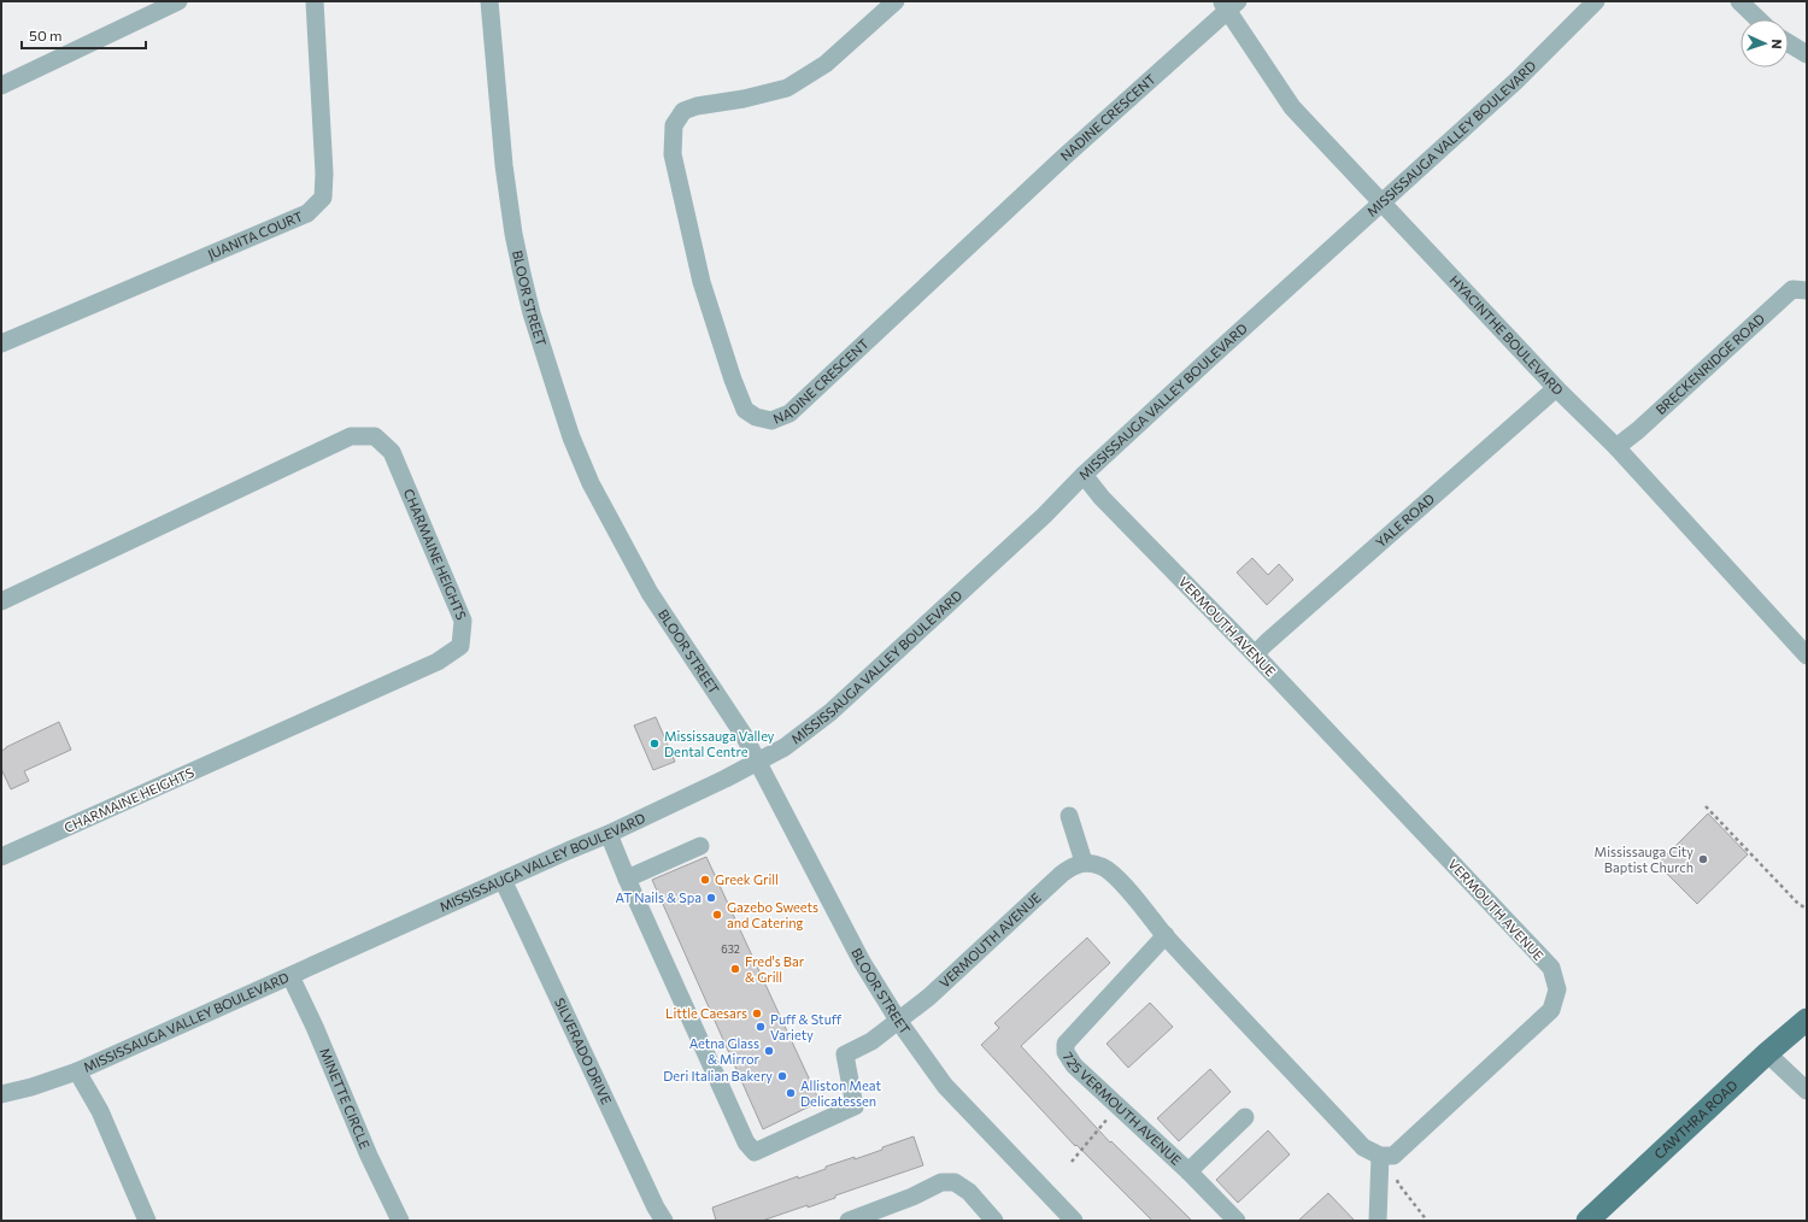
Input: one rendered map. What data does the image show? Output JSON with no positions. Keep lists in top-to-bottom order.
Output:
{
  "streets": {
    "main road": ["CAWTHRA ROAD"],
    "street": [
      "NADINE CRESCENT",
      "MISSISSAUGA VALLEY BOULEVARD",
      "JUANITA COURT",
      "BLOOR STREET",
      "HYACINTHE BOULEVARD",
      "BRECKENRIDGE ROAD",
      "YALE ROAD",
      "CHARMAINE HEIGHTS",
      "VERMOUTH AVENUE",
      "SILVERADO DRIVE",
      "MINETTE CIRCLE",
      "725 VERMOUTH AVENUE"
    ]
  },
  "crossings": [
    ["NADINE CRESCENT", "HYACINTHE BOULEVARD"],
    ["MISSISSAUGA VALLEY BOULEVARD", "BLOOR STREET"],
    ["MISSISSAUGA VALLEY BOULEVARD", "HYACINTHE BOULEVARD"],
    ["MISSISSAUGA VALLEY BOULEVARD", "VERMOUTH AVENUE"],
    ["MISSISSAUGA VALLEY BOULEVARD", "SILVERADO DRIVE"],
    ["MISSISSAUGA VALLEY BOULEVARD", "MINETTE CIRCLE"],
    ["BLOOR STREET", "VERMOUTH AVENUE"],
    ["HYACINTHE BOULEVARD", "BRECKENRIDGE ROAD"],
    ["HYACINTHE BOULEVARD", "YALE ROAD"],
    ["YALE ROAD", "VERMOUTH AVENUE"]
  ],
  "places": [
    "Mississauga Valley Dental Centre",
    "Mississauga City Baptist Church",
    "Greek Grill",
    "AT Nails & Spa",
    "Gazebo Sweets and Catering",
    "Fred's Bar & Grill",
    "Little Caesars",
    "Puff & Stuff Variety",
    "Aetna Glass & Mirror",
    "Deri Italian Bakery",
    "Alliston Meat Delicatessen"
  ],
  "house_numbers": ["632"],
  "scale_bar": "50 m",
  "north": "right"
}
